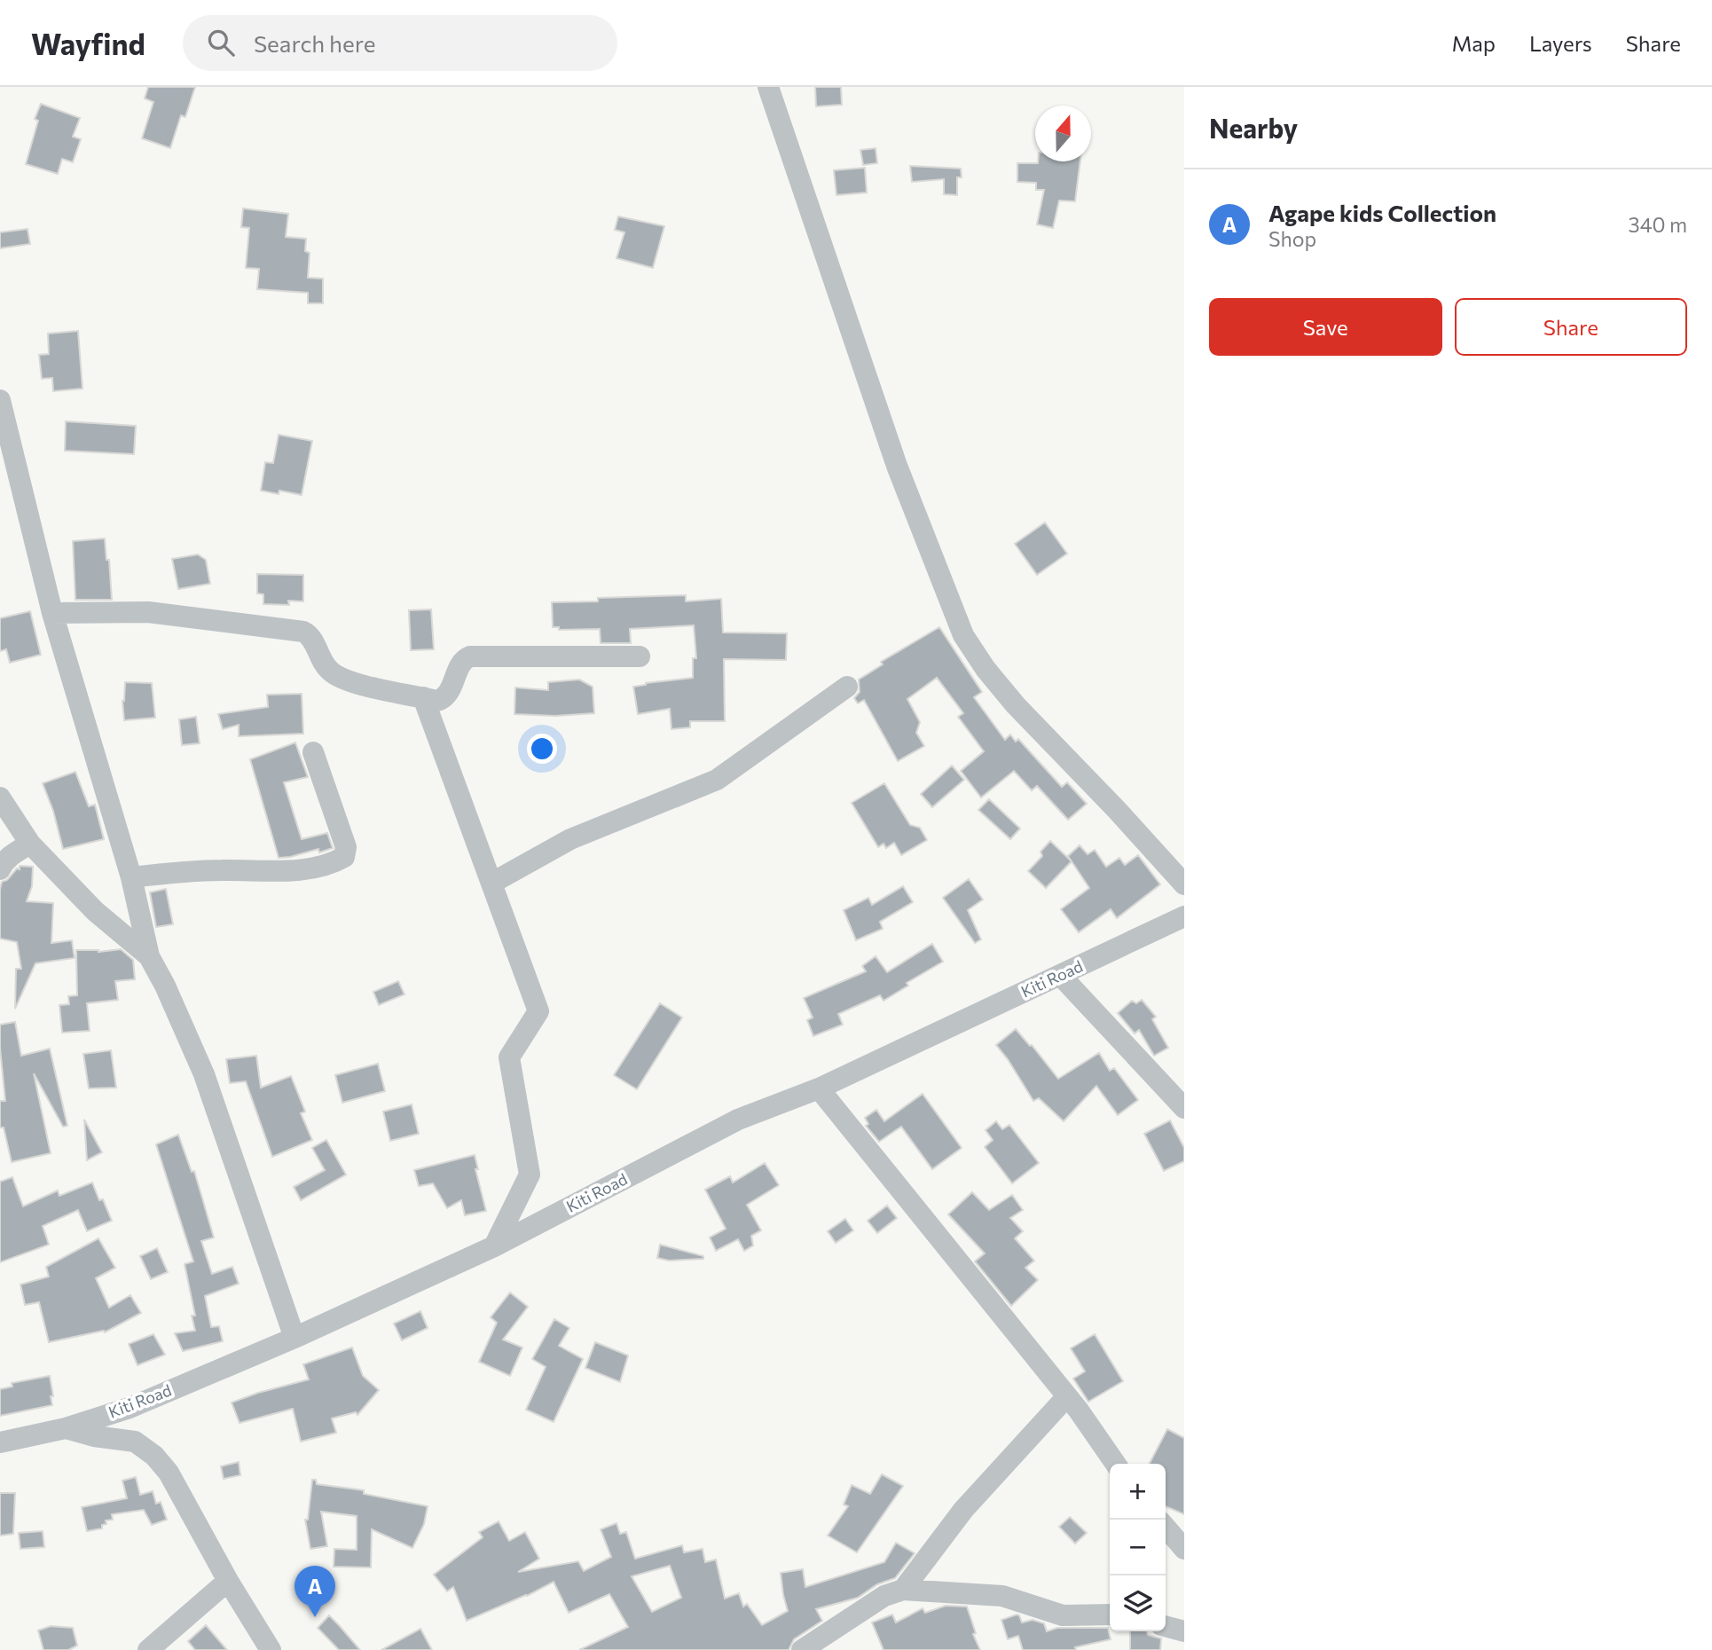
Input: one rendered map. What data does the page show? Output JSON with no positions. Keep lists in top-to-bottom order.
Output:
{
  "streets": {
    "street": ["Kiti Road"]
  },
  "north": "top",
  "page": {
    "header": "Wayfind",
    "search": "Search here",
    "nav": ["Map", "Layers", "Share"],
    "heading": "Nearby",
    "list": [
      {
        "mark": "A",
        "name": "Agape kids Collection",
        "note": "Shop",
        "value": "340 m"
      }
    ],
    "buttons": ["Save", "Share"],
    "map_buttons": ["+", "−"],
    "pins": "A"
  }
}
